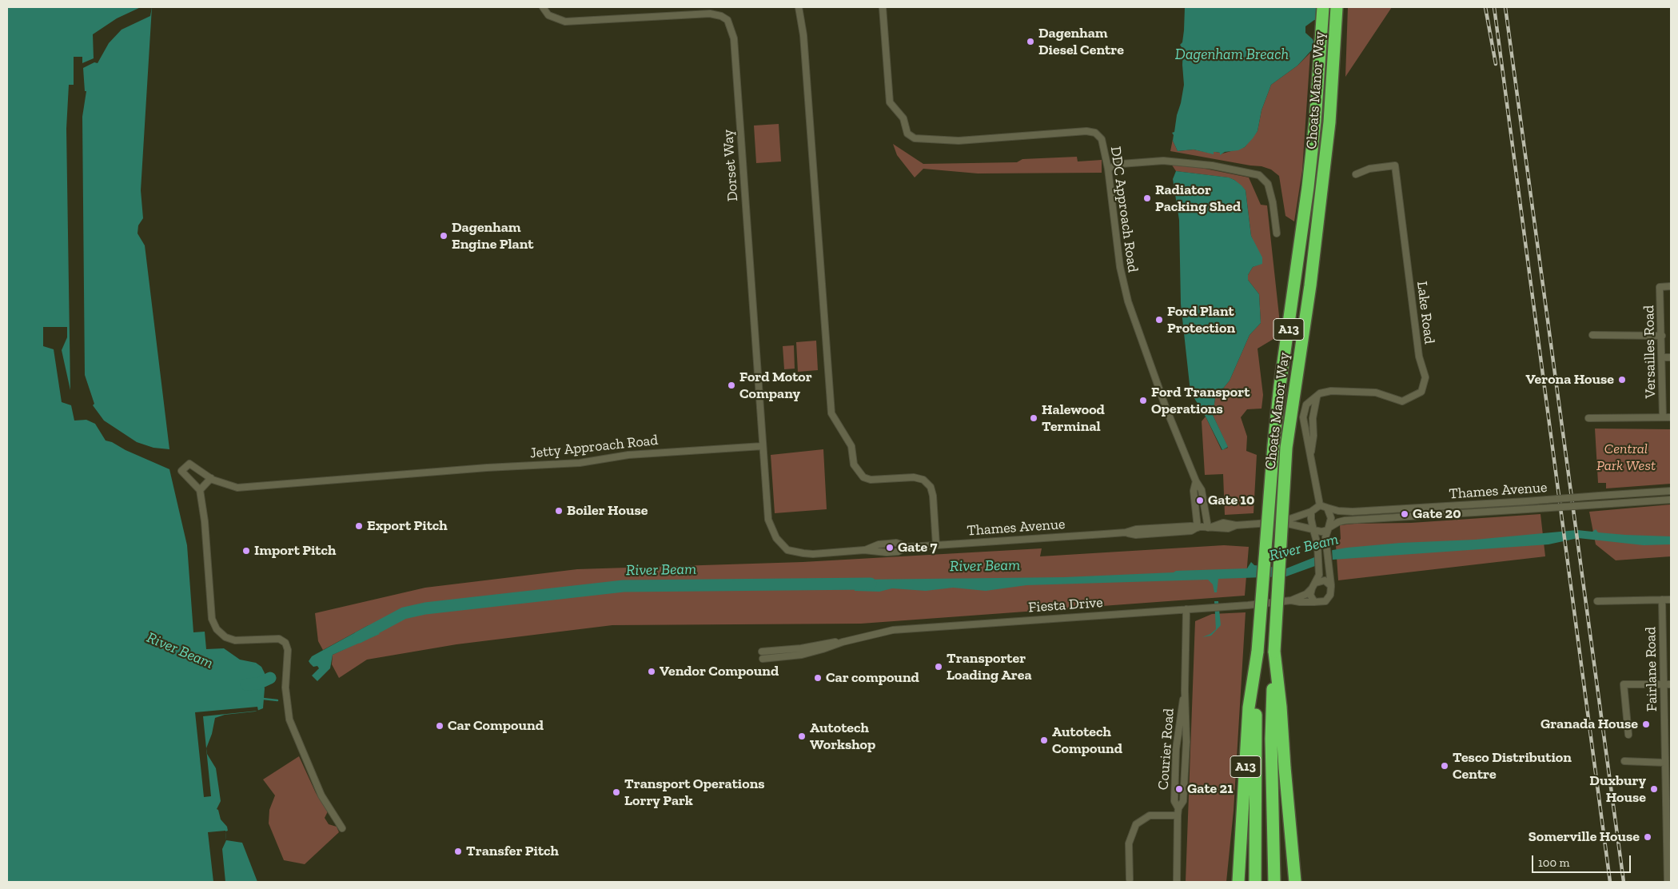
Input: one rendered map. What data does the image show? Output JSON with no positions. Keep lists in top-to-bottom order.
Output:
{
  "streets": {
    "highway": ["Choats Manor Way", "A13"],
    "street": [
      "Dorset Way",
      "DDC Approach Road",
      "Lake Road",
      "Versailles Road",
      "Jetty Approach Road",
      "Thames Avenue",
      "Fiesta Drive",
      "Fairlane Road",
      "Courier Road"
    ]
  },
  "crossings": [
    ["Choats Manor Way", "A13"],
    ["Dorset Way", "Jetty Approach Road"],
    ["Dorset Way", "Thames Avenue"],
    ["DDC Approach Road", "Thames Avenue"],
    ["Fiesta Drive", "Courier Road"]
  ],
  "water": ["Dagenham Breach", "River Beam"],
  "parks": ["Central Park West"],
  "places": [
    "Dagenham Diesel Centre",
    "Radiator Packing Shed",
    "Dagenham Engine Plant",
    "Ford Plant Protection",
    "Verona House",
    "Ford Motor Company",
    "Ford Transport Operations",
    "Halewood Terminal",
    "Gate 10",
    "Boiler House",
    "Gate 20",
    "Export Pitch",
    "Gate 7",
    "Import Pitch",
    "Transporter Loading Area",
    "Vendor Compound",
    "Car compound",
    "Granada House",
    "Car Compound",
    "Autotech Workshop",
    "Autotech Compound",
    "Tesco Distribution Centre",
    "Gate 21",
    "Duxbury House",
    "Transport Operations Lorry Park",
    "Somerville House",
    "Transfer Pitch"
  ],
  "scale_bar": "100 m"
}
